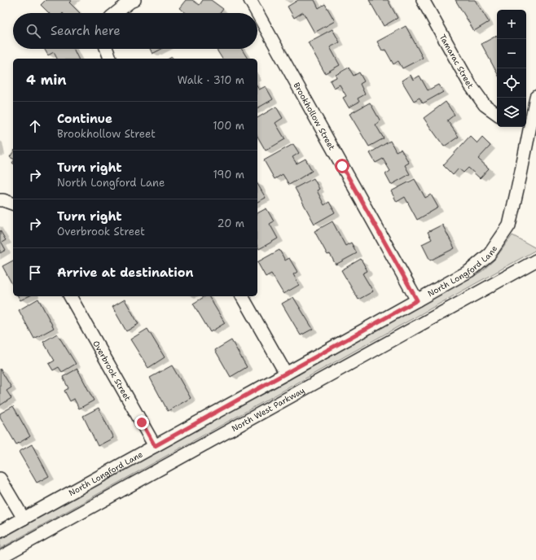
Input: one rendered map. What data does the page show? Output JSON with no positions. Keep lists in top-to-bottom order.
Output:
{
  "streets": {
    "street": [
      "Tamarac Street",
      "Brookhollow Street",
      "North Longford Lane",
      "Overbrook Street",
      "North West Parkway"
    ]
  },
  "crossings": [
    ["Brookhollow Street", "North Longford Lane"],
    ["North Longford Lane", "Overbrook Street"]
  ],
  "page": {
    "map_buttons": ["+", "−"],
    "search": "Search here",
    "heading": ["4 min", "Walk · 310 m"],
    "list": [
      ["Continue", "Brookhollow Street", "100 m"],
      ["Turn right", "North Longford Lane", "190 m"],
      ["Turn right", "Overbrook Street", "20 m"],
      "Arrive at destination"
    ]
  }
}
